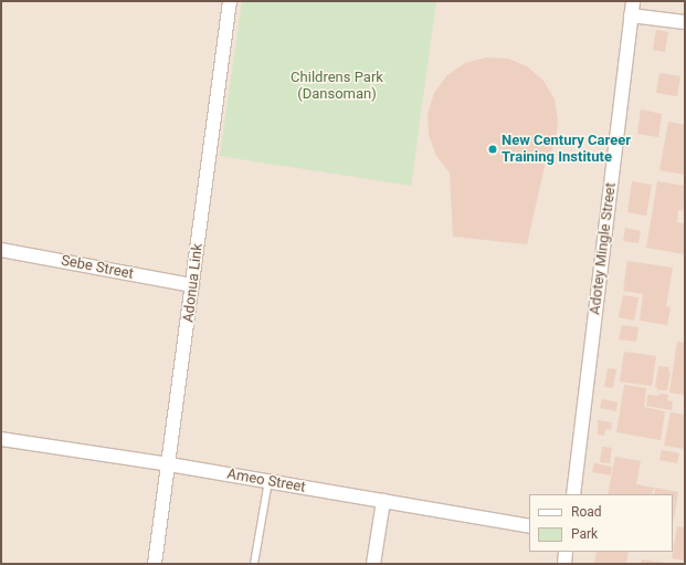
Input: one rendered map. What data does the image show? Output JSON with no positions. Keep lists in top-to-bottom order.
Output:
{
  "streets": {
    "street": [
      "Adotey Mingle Street",
      "Sebe Street",
      "Adonua Link",
      "Ameo Street"
    ]
  },
  "crossings": [
    ["Sebe Street", "Adonua Link"],
    ["Adonua Link", "Ameo Street"]
  ],
  "parks": ["Childrens Park (Dansoman)"],
  "places": ["New Century Career Training Institute"],
  "legend": ["Road", "Park"]
}
